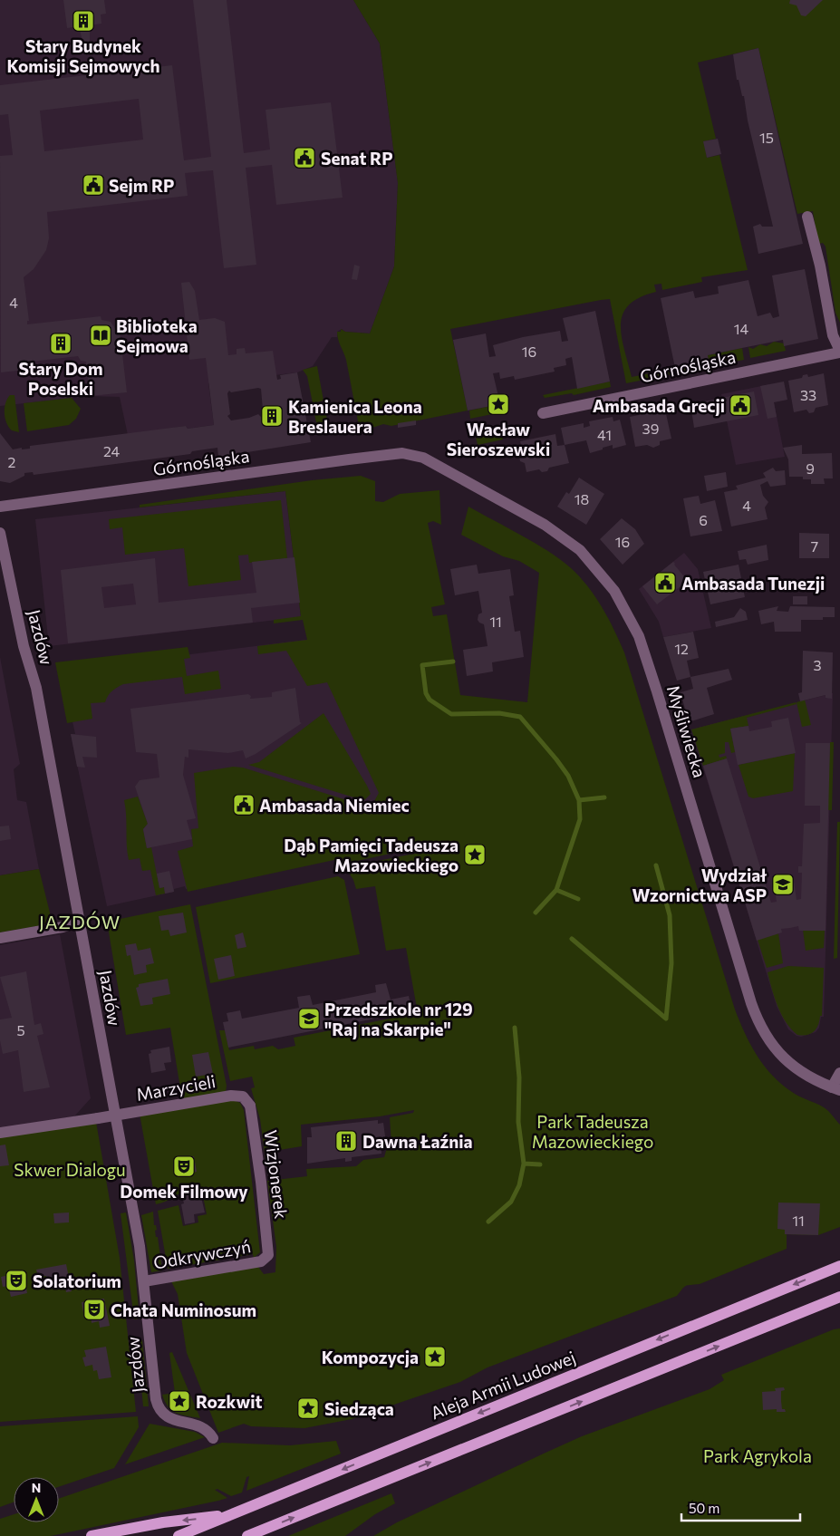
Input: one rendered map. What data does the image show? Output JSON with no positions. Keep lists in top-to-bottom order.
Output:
{
  "streets": {
    "main road": ["Aleja Armii Ludowej"],
    "street": [
      "Górnośląska",
      "Jazdów",
      "Myśliwiecka",
      "Marzycieli",
      "Wizjonerek",
      "Odkrywczyń"
    ]
  },
  "crossings": [
    ["Górnośląska", "Myśliwiecka"],
    ["Jazdów", "Marzycieli"],
    ["Jazdów", "Odkrywczyń"],
    ["Marzycieli", "Wizjonerek"],
    ["Wizjonerek", "Odkrywczyń"]
  ],
  "districts": ["JAZDÓW"],
  "parks": ["Park Tadeusza Mazowieckiego", "Skwer Dialogu", "Park Agrykola"],
  "places": {
    "building": [
      "Stary Budynek Komisji Sejmowych",
      "Stary Dom Poselski",
      "Kamienica Leona Breslauera",
      "Dawna Łaźnia"
    ],
    "public building": [
      "Senat RP",
      "Sejm RP",
      "Ambasada Grecji",
      "Ambasada Tunezji",
      "Ambasada Niemiec"
    ],
    "library": ["Biblioteka Sejmowa"],
    "place": [
      "Wacław Sieroszewski",
      "Dąb Pamięci Tadeusza Mazowieckiego",
      "Kompozycja",
      "Rozkwit",
      "Siedząca"
    ],
    "school or university": ["Wydział Wzornictwa ASP", "Przedszkole nr 129 \"Raj na Skarpie\""],
    "theatre": ["Domek Filmowy", "Solatorium", "Chata Numinosum"]
  },
  "house_numbers": [
    "15",
    "4",
    "14",
    "16",
    "33",
    "39",
    "41",
    "24",
    "2",
    "9",
    "18",
    "4",
    "6",
    "16",
    "7",
    "11",
    "12",
    "3",
    "5",
    "11"
  ],
  "scale_bar": "50 m",
  "north": "top"
}
